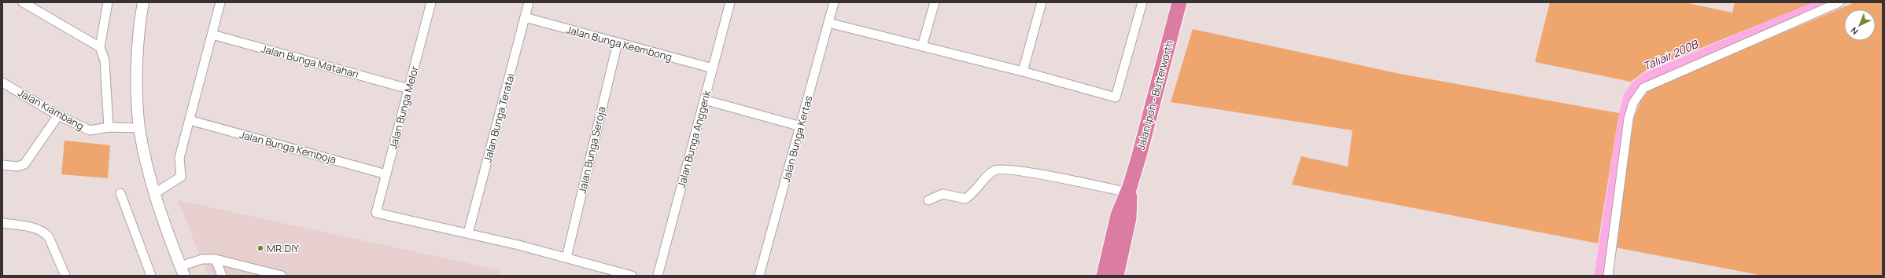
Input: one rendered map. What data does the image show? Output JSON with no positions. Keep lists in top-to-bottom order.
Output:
{
  "streets": {
    "highway": ["Jalan Ipoh - Butterworth"],
    "street": [
      "Jalan Bunga Keembong",
      "Jalan Bunga Matahari",
      "Jalan Bunga Melor",
      "Jalan Kiambang",
      "Jalan Bunga Teratai",
      "Jalan Bunga Anggerik",
      "Jalan Bunga Kertas",
      "Jalan Bunga Kemboja",
      "Jalan Bunga Seroja"
    ]
  },
  "crossings": [
    ["Jalan Bunga Keembong", "Jalan Bunga Teratai"],
    ["Jalan Bunga Keembong", "Jalan Bunga Anggerik"],
    ["Jalan Bunga Keembong", "Jalan Bunga Seroja"],
    ["Jalan Bunga Matahari", "Jalan Bunga Melor"],
    ["Jalan Bunga Melor", "Jalan Bunga Teratai"],
    ["Jalan Bunga Melor", "Jalan Bunga Kemboja"]
  ],
  "water": ["Taliair 200B"],
  "places": ["MR.DIY"],
  "north": "bottom left"
}
